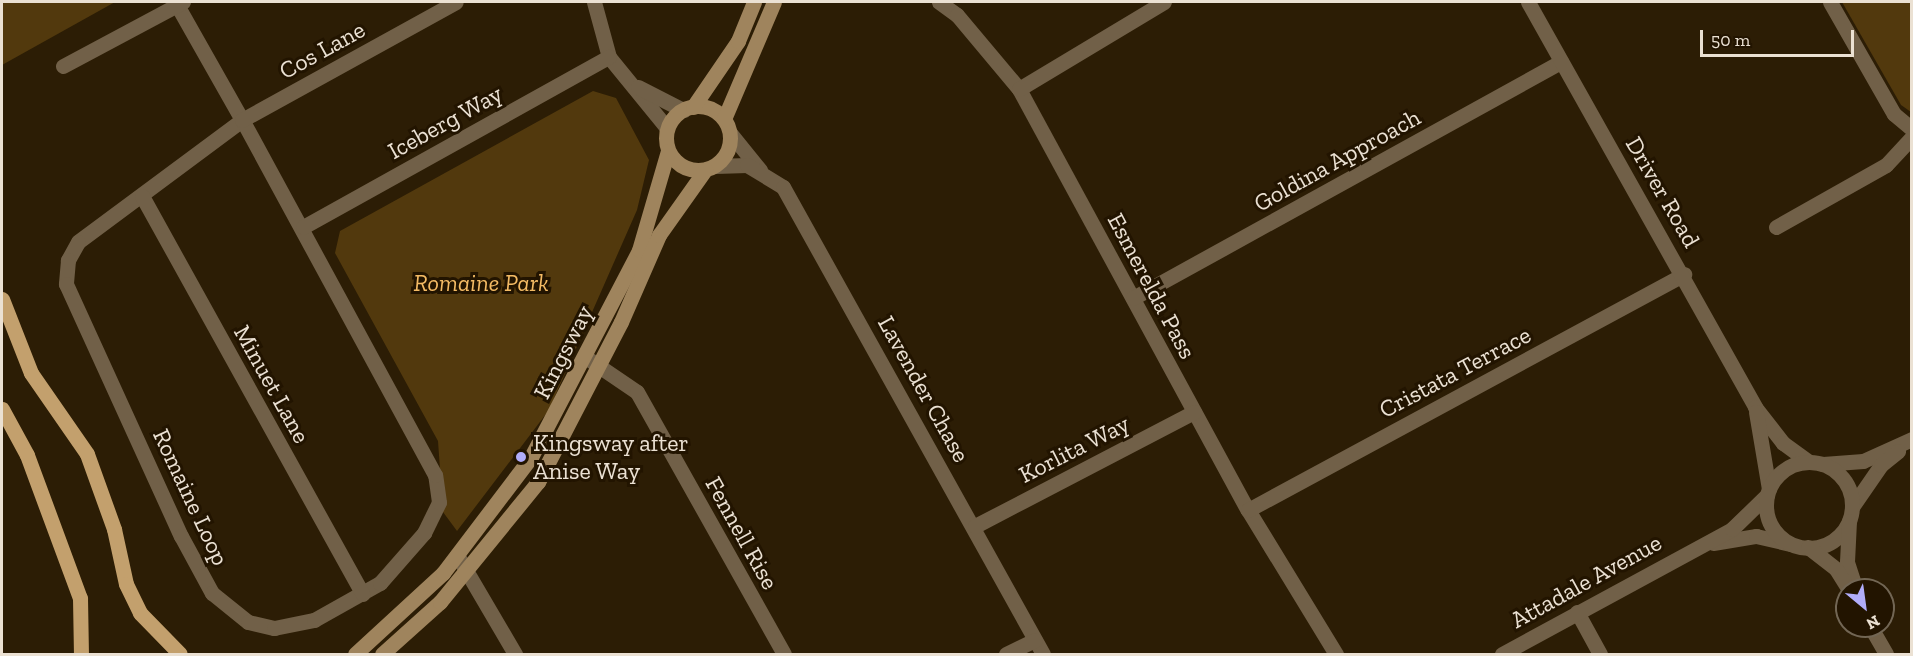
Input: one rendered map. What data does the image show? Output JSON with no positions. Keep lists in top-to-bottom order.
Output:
{
  "streets": {
    "main road": ["Kingsway"],
    "street": [
      "Cos Lane",
      "Iceberg Way",
      "Goldina Approach",
      "Driver Road",
      "Esmerelda Pass",
      "Cristata Terrace",
      "Minuet Lane",
      "Lavender Chase",
      "Korlita Way",
      "Romaine Loop",
      "Fennell Rise",
      "Attadale Avenue"
    ]
  },
  "crossings": [
    ["Cos Lane", "Romaine Loop"],
    ["Iceberg Way", "Romaine Loop"],
    ["Goldina Approach", "Driver Road"],
    ["Goldina Approach", "Esmerelda Pass"],
    ["Driver Road", "Cristata Terrace"],
    ["Driver Road", "Attadale Avenue"],
    ["Esmerelda Pass", "Cristata Terrace"],
    ["Esmerelda Pass", "Korlita Way"],
    ["Kingsway", "Lavender Chase"],
    ["Kingsway", "Fennell Rise"],
    ["Minuet Lane", "Romaine Loop"],
    ["Lavender Chase", "Korlita Way"]
  ],
  "parks": ["Romaine Park"],
  "places": ["Kingsway after Anise Way"],
  "scale_bar": "50 m",
  "north": "bottom right"
}
